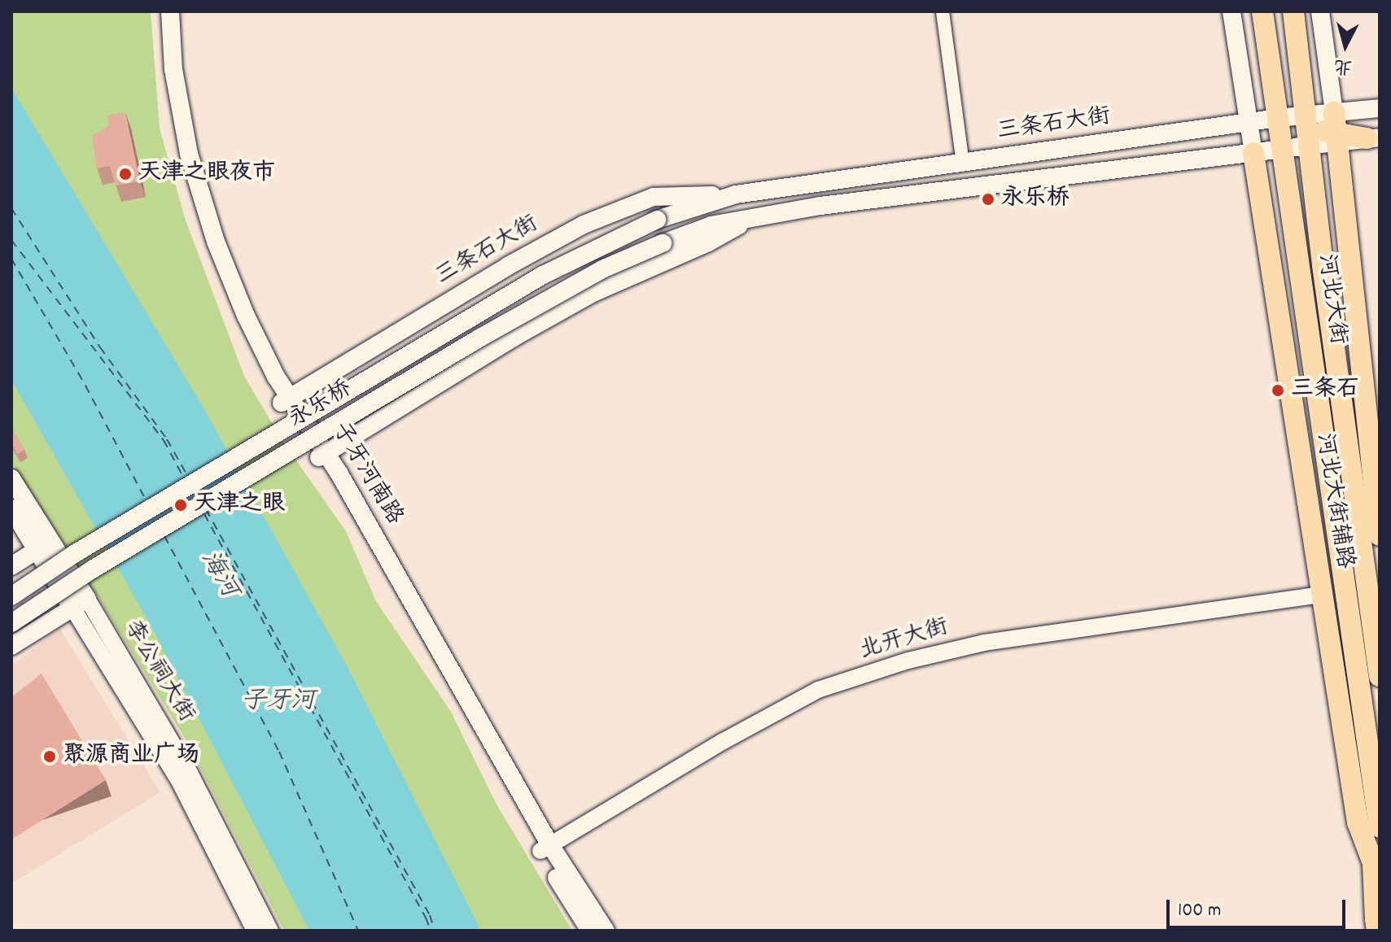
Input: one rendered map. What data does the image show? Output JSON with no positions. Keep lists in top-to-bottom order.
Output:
{
  "streets": {
    "main road": [
      "三条石大街",
      "河北大街",
      "永乐桥",
      "子牙河南路",
      "河北大街辅路",
      "李公祠大街"
    ],
    "street": ["北开大街"]
  },
  "crossings": [
    ["三条石大街", "河北大街"],
    ["三条石大街", "永乐桥"],
    ["三条石大街", "子牙河南路"],
    ["三条石大街", "河北大街辅路"],
    ["河北大街", "河北大街辅路"],
    ["子牙河南路", "北开大街"],
    ["河北大街辅路", "北开大街"]
  ],
  "water": ["海河", "子牙河"],
  "places": [
    "天津之眼夜市",
    "永乐桥",
    "三条石",
    "天津之眼",
    "聚源商业广场"
  ],
  "scale_bar": "100 m",
  "north": "bottom"
}
